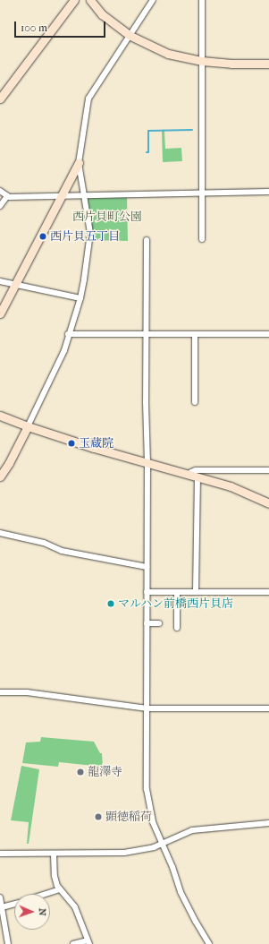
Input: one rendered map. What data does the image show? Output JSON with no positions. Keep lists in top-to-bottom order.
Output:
{
  "parks": ["西片貝町公園"],
  "places": [
    "西片貝五丁目",
    "玉蔵院",
    "マルハン前橋西片貝店",
    "龍澤寺",
    "顕徳稲荷"
  ],
  "scale_bar": "100 m",
  "north": "right"
}
